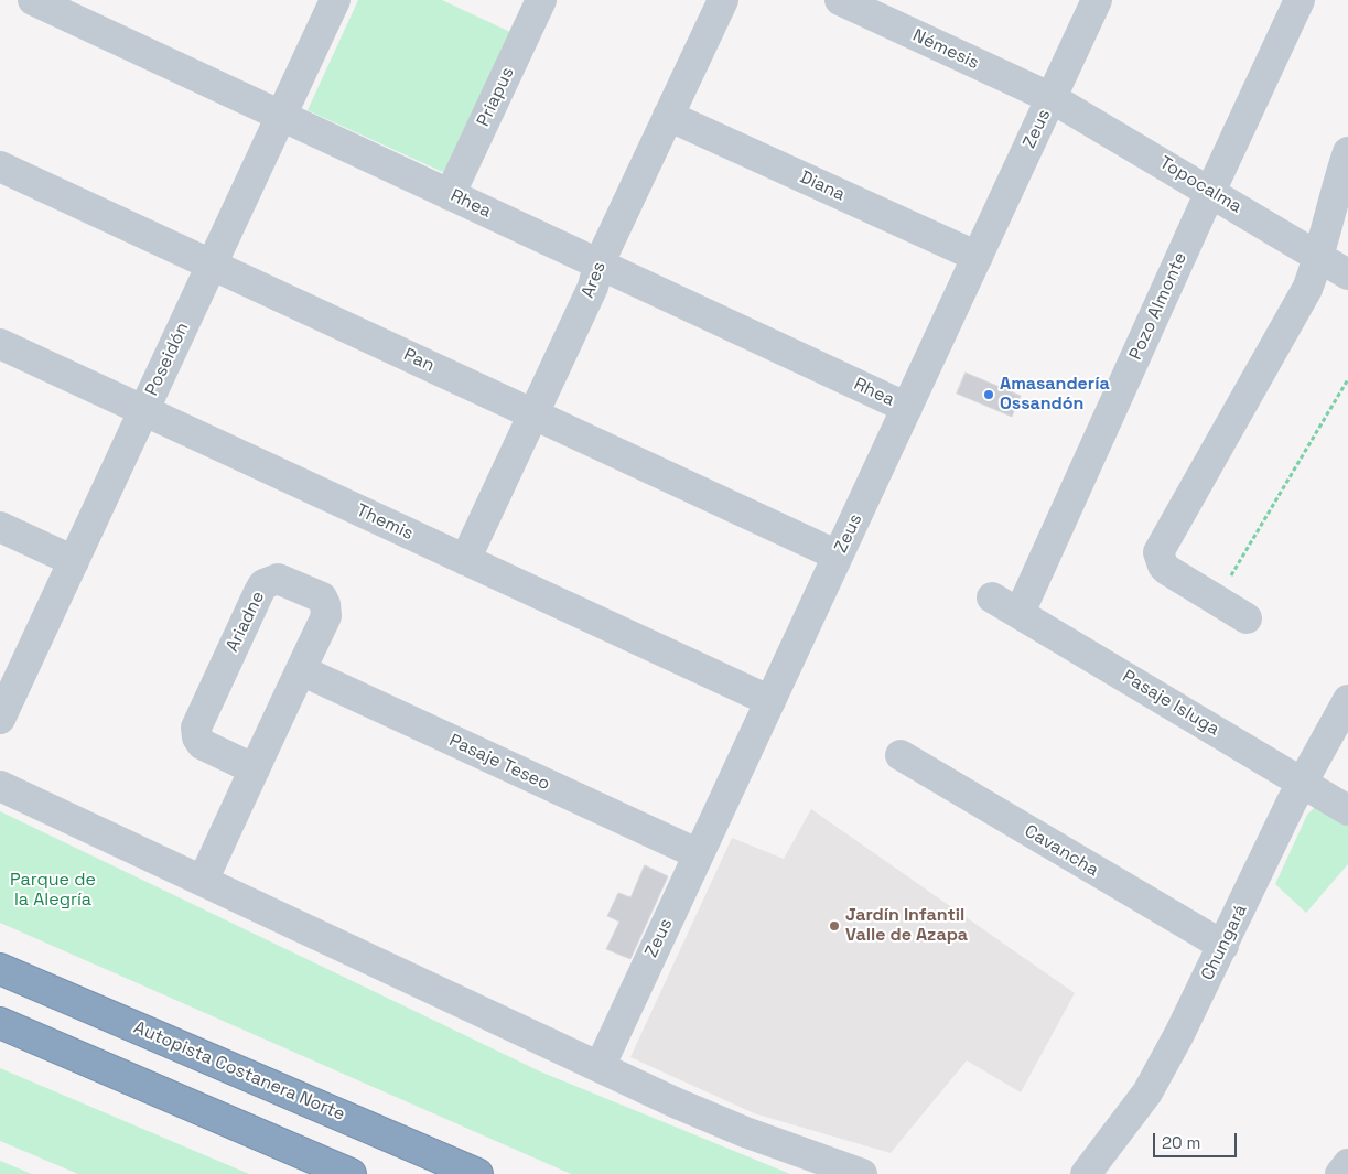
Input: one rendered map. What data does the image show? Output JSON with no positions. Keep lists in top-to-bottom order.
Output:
{
  "streets": {
    "highway": ["Autopista Costanera Norte"],
    "street": [
      "Némesis",
      "Priapus",
      "Zeus",
      "Topocalma",
      "Diana",
      "Rhea",
      "Ares",
      "Pozo Almonte",
      "Poseidón",
      "Pan",
      "Themis",
      "Ariadne",
      "Pasaje Isluga",
      "Pasaje Teseo",
      "Cavancha",
      "Chungará"
    ]
  },
  "crossings": [
    ["Némesis", "Zeus"],
    ["Némesis", "Topocalma"],
    ["Priapus", "Rhea"],
    ["Zeus", "Topocalma"],
    ["Zeus", "Diana"],
    ["Zeus", "Rhea"],
    ["Zeus", "Pan"],
    ["Zeus", "Themis"],
    ["Zeus", "Pasaje Teseo"],
    ["Topocalma", "Pozo Almonte"],
    ["Diana", "Ares"],
    ["Rhea", "Ares"],
    ["Rhea", "Poseidón"],
    ["Ares", "Pan"],
    ["Ares", "Themis"],
    ["Pozo Almonte", "Pasaje Isluga"],
    ["Poseidón", "Pan"],
    ["Poseidón", "Themis"],
    ["Ariadne", "Pasaje Teseo"],
    ["Pasaje Isluga", "Chungará"],
    ["Cavancha", "Chungará"]
  ],
  "parks": ["Parque de la Alegría"],
  "places": ["Amasandería Ossandón", "Jardín Infantil Valle de Azapa"],
  "scale_bar": "20 m"
}
